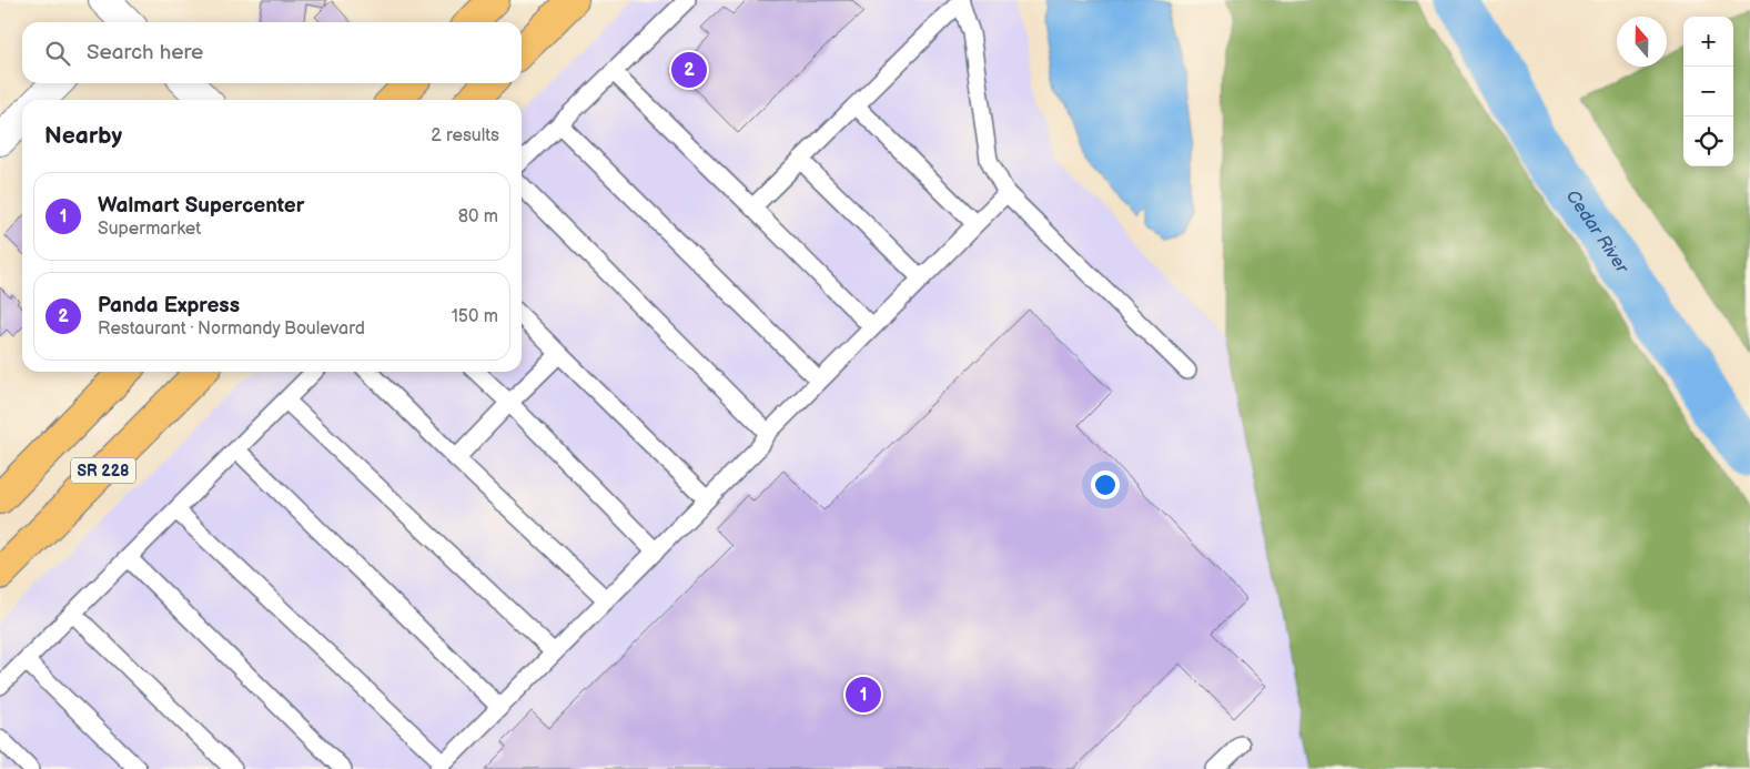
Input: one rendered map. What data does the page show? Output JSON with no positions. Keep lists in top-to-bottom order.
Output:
{
  "streets": {
    "main road": ["SR 228"]
  },
  "water": ["Cedar River"],
  "north": "top",
  "page": {
    "map_buttons": ["+", "−"],
    "search": "Search here",
    "pins": ["2", "1"],
    "heading": ["Nearby", "2 results"],
    "list": [
      {
        "mark": "1",
        "name": "Walmart Supercenter",
        "note": "Supermarket",
        "value": "80 m"
      },
      {
        "mark": "2",
        "name": "Panda Express",
        "note": "Restaurant · Normandy Boulevard",
        "value": "150 m"
      }
    ]
  }
}
